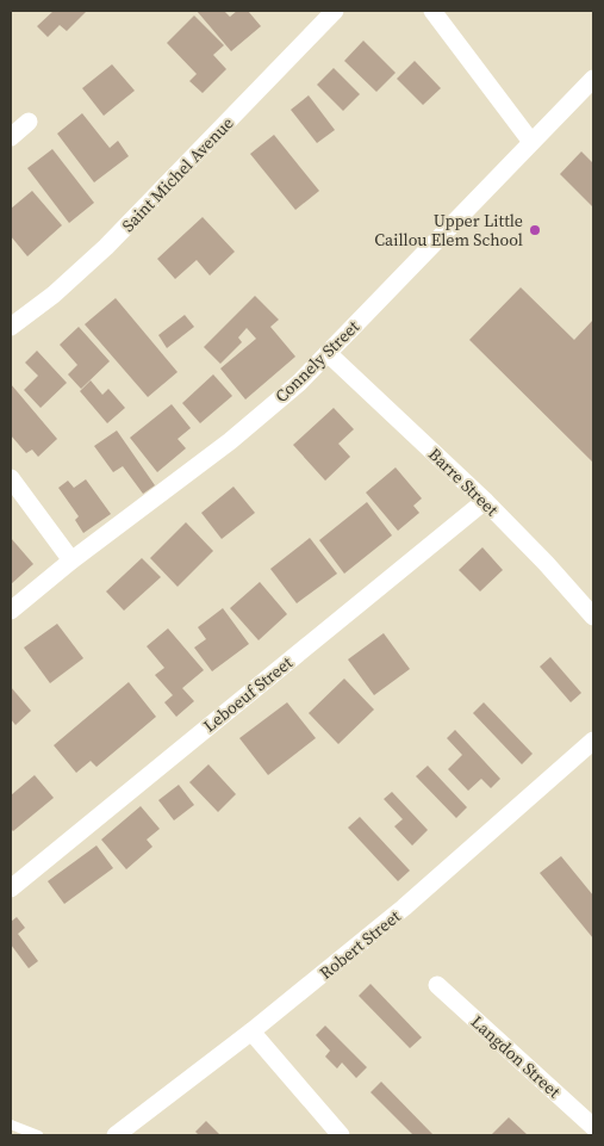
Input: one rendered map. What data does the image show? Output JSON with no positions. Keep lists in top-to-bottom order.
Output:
{
  "streets": {
    "street": [
      "Saint Michel Avenue",
      "Connely Street",
      "Barre Street",
      "Leboeuf Street",
      "Robert Street",
      "Langdon Street"
    ]
  },
  "crossings": [
    ["Connely Street", "Barre Street"],
    ["Barre Street", "Leboeuf Street"]
  ],
  "places": ["Upper Little Caillou Elem School"]
}
